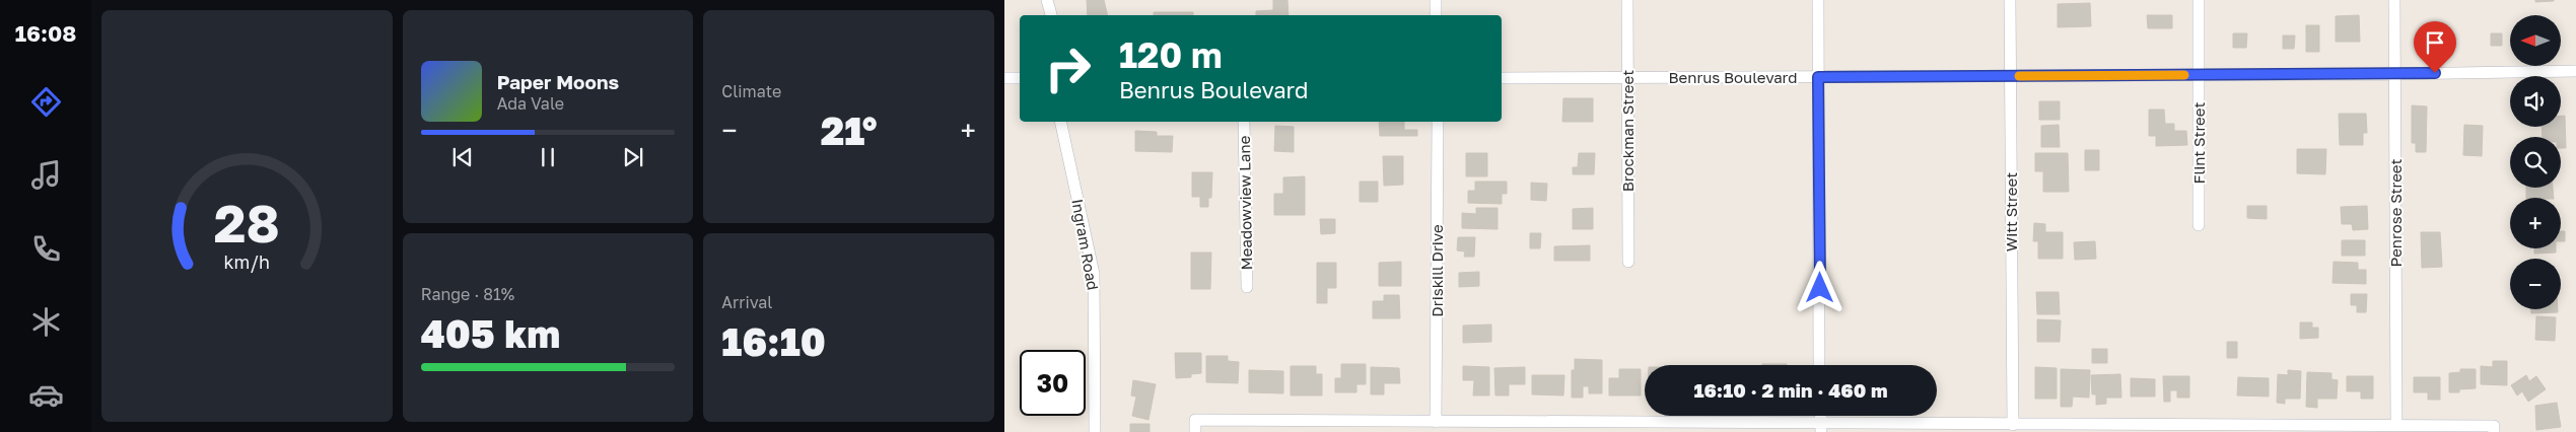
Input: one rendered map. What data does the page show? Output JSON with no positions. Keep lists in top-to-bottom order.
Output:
{
  "streets": {
    "street": [
      "Benrus Boulevard",
      "Brockman Street",
      "Flint Street",
      "Meadowview Lane",
      "Witt Street",
      "Penrose Street",
      "Ingram Road",
      "Driskill Drive"
    ]
  },
  "crossings": [
    ["Benrus Boulevard", "Brockman Street"],
    ["Benrus Boulevard", "Flint Street"],
    ["Benrus Boulevard", "Witt Street"],
    ["Benrus Boulevard", "Penrose Street"]
  ],
  "north": "left",
  "page": {
    "tabs": "16:08",
    "tile": [
      "Climate",
      ["Range · 81%", "405 km"],
      ["Arrival", "16:10"]
    ],
    "map_buttons": ["+", "−"],
    "turn": ["120 m", "Benrus Boulevard"],
    "song": ["Paper Moons", "Ada Vale"],
    "heat": ["−", "21°", "+"],
    "limit": "30",
    "trip": "16:10 · 2 min · 460 m",
    "gauge": ["28", "km/h"]
  }
}
